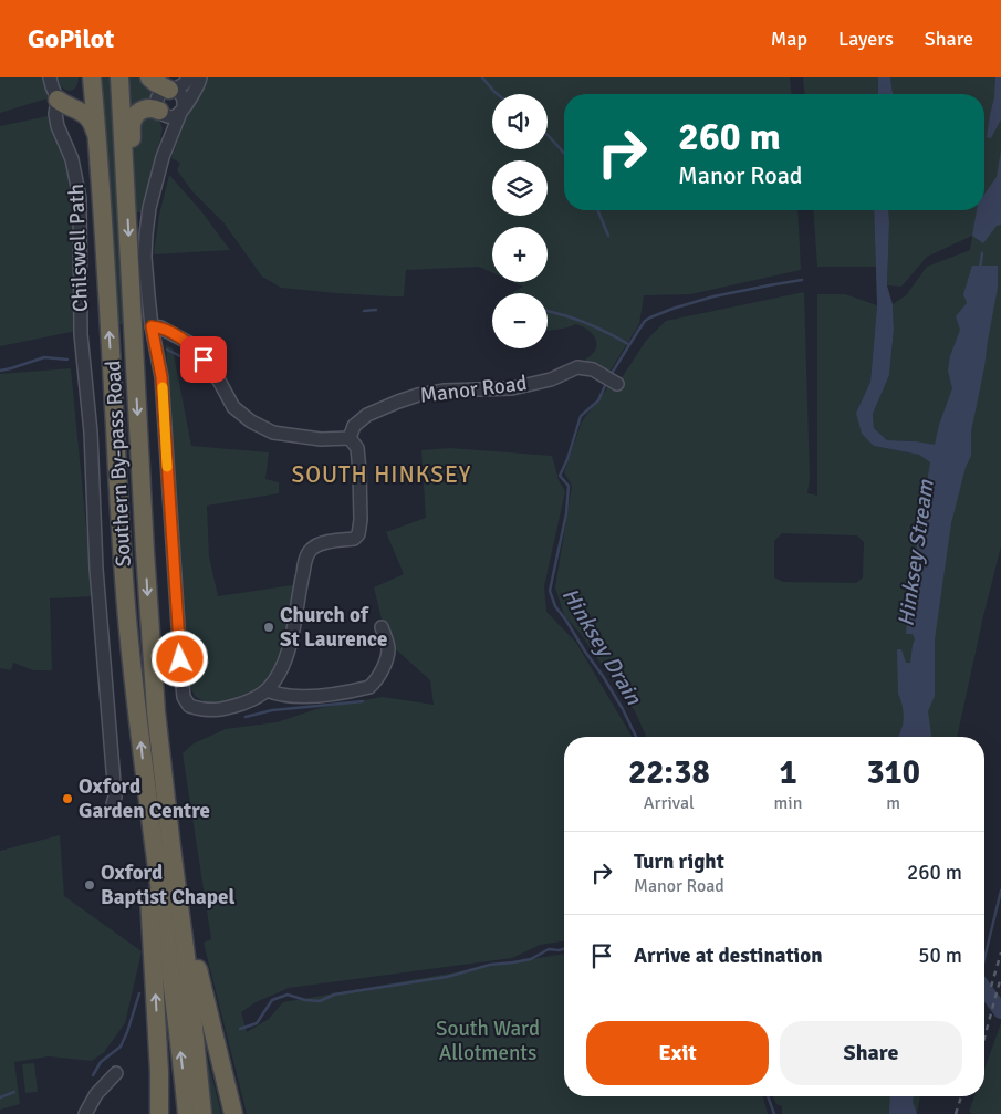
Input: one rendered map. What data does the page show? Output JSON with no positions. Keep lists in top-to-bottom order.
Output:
{
  "streets": {
    "highway": ["Southern By-pass Road"],
    "street": ["Chilswell Path", "Manor Road"]
  },
  "districts": ["SOUTH HINKSEY"],
  "water": ["Hinksey Stream", "Hinksey Drain"],
  "parks": ["South Ward Allotments"],
  "places": ["Church of St Laurence", "Oxford Garden Centre", "Oxford Baptist Chapel"],
  "page": {
    "header": "GoPilot",
    "nav": ["Map", "Layers", "Share"],
    "map_buttons": ["+", "−"],
    "turn": ["260 m", "Manor Road"],
    "eta": [
      "22:38",
      "Arrival",
      "1",
      "min",
      "310",
      "m"
    ],
    "list": [
      {
        "name": "Turn right",
        "note": "Manor Road",
        "value": "260 m"
      },
      {
        "name": "Arrive at destination",
        "value": "50 m"
      }
    ],
    "buttons": ["Exit", "Share"]
  }
}
